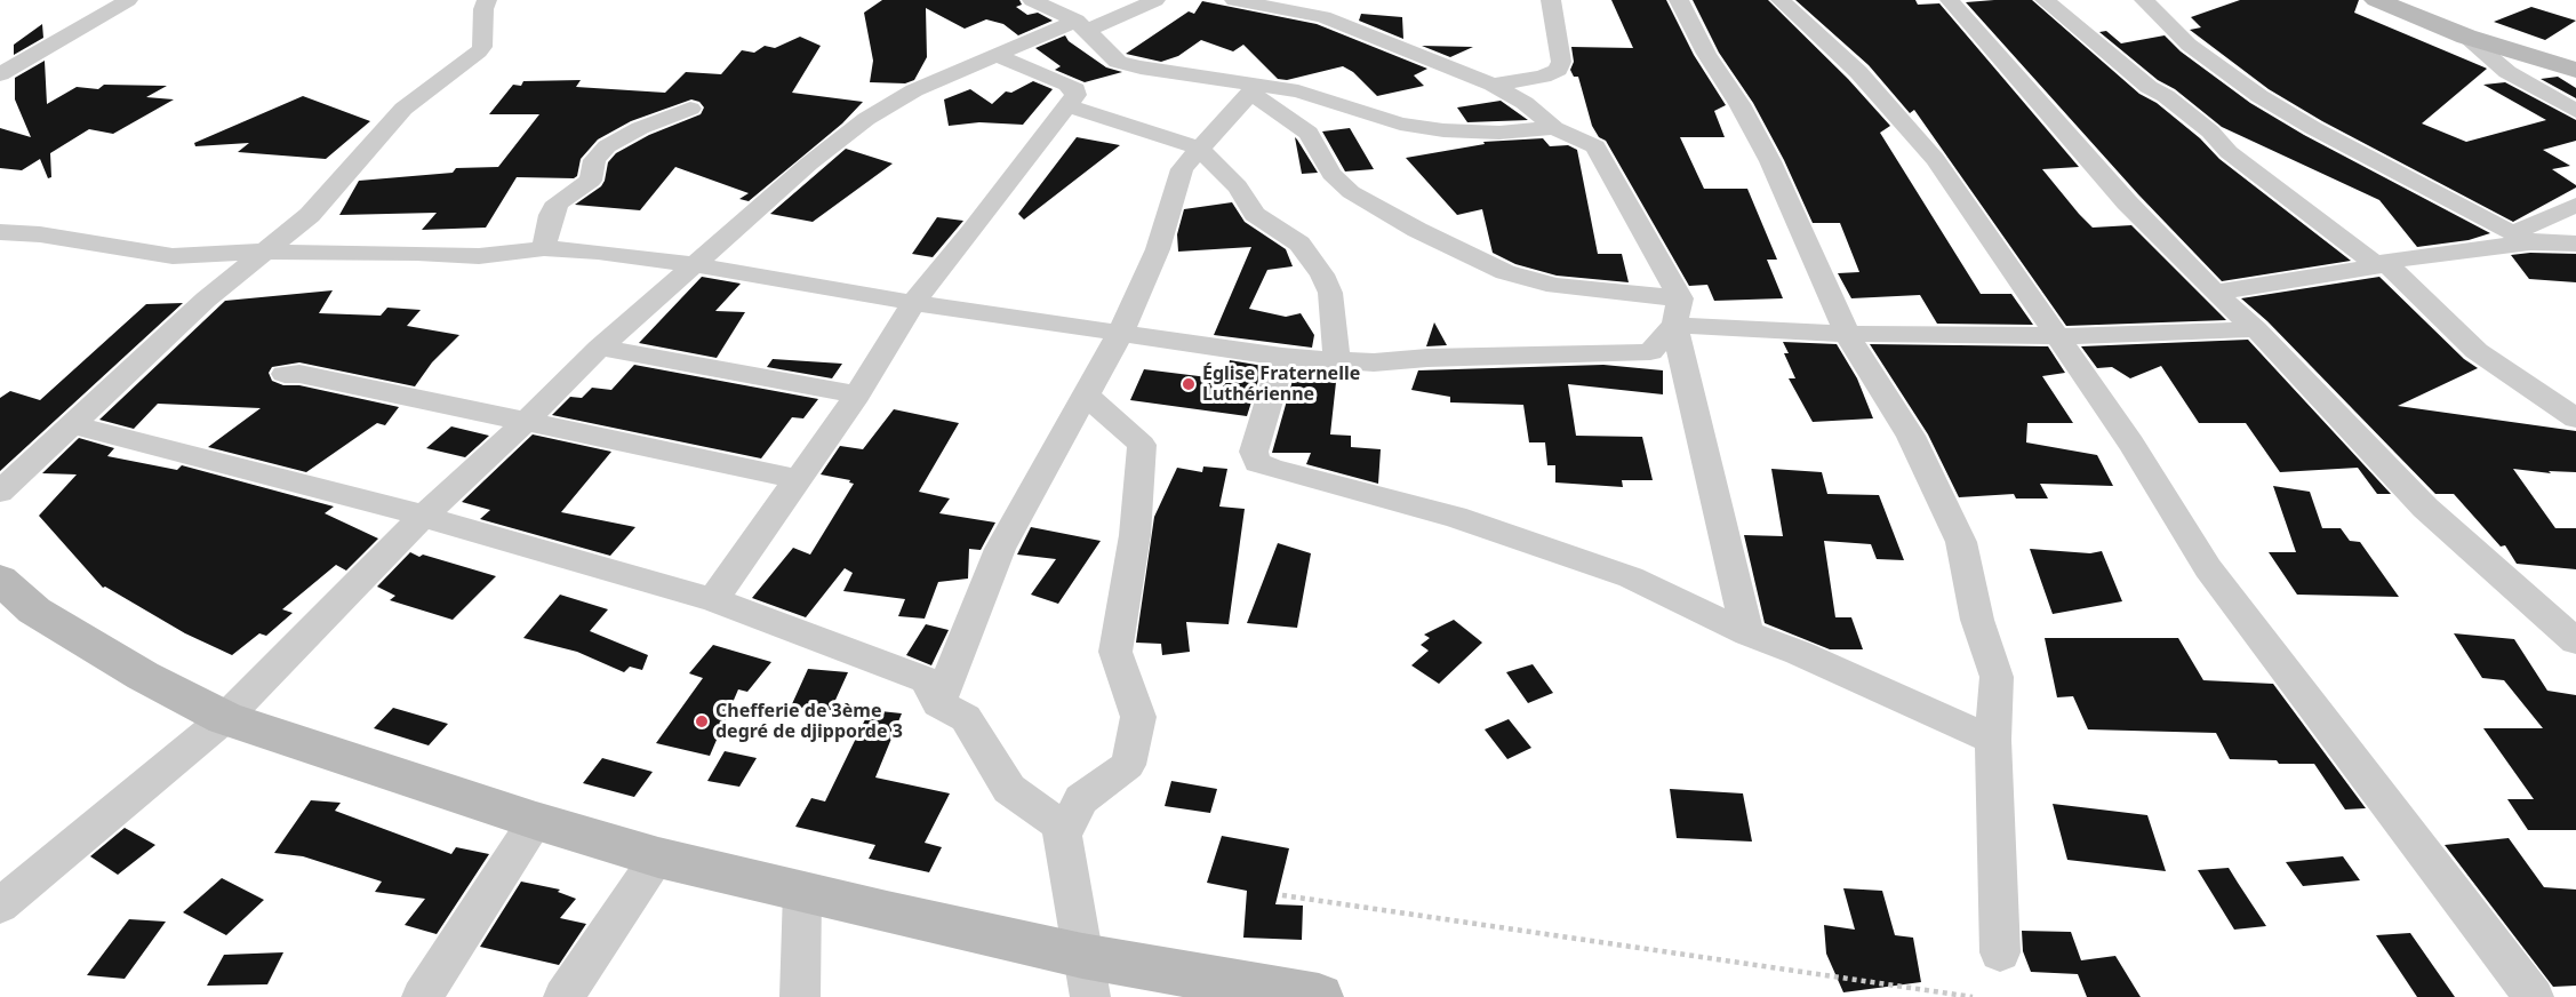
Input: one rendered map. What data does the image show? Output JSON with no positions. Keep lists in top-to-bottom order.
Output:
{
  "places": ["Église Fraternelle Luthérienne", "Chefferie de 3ème degré de djipporde 3"]
}
